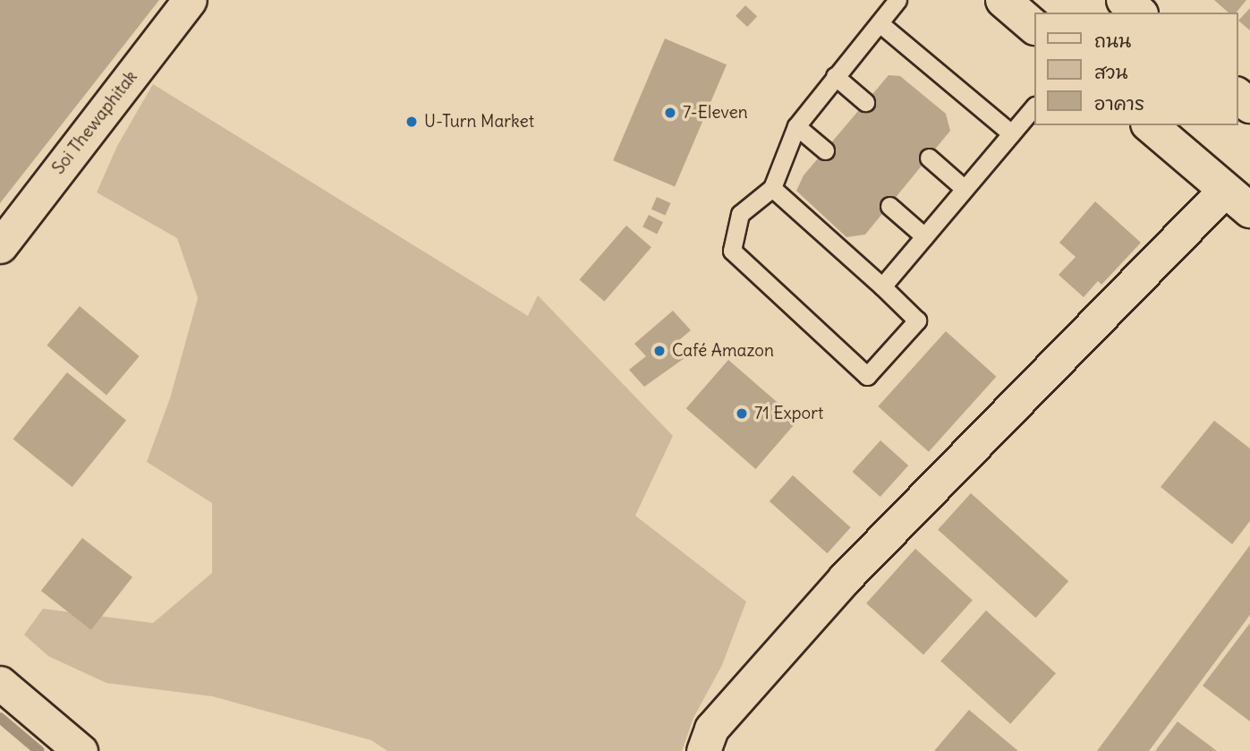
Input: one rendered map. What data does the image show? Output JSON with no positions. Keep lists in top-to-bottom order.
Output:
{
  "streets": {
    "street": ["Soi Thewaphitak"]
  },
  "places": [
    "7-Eleven",
    "U-Turn Market",
    "Café Amazon",
    "71 Export"
  ],
  "legend": ["ถนน", "สวน", "อาคาร"]
}
